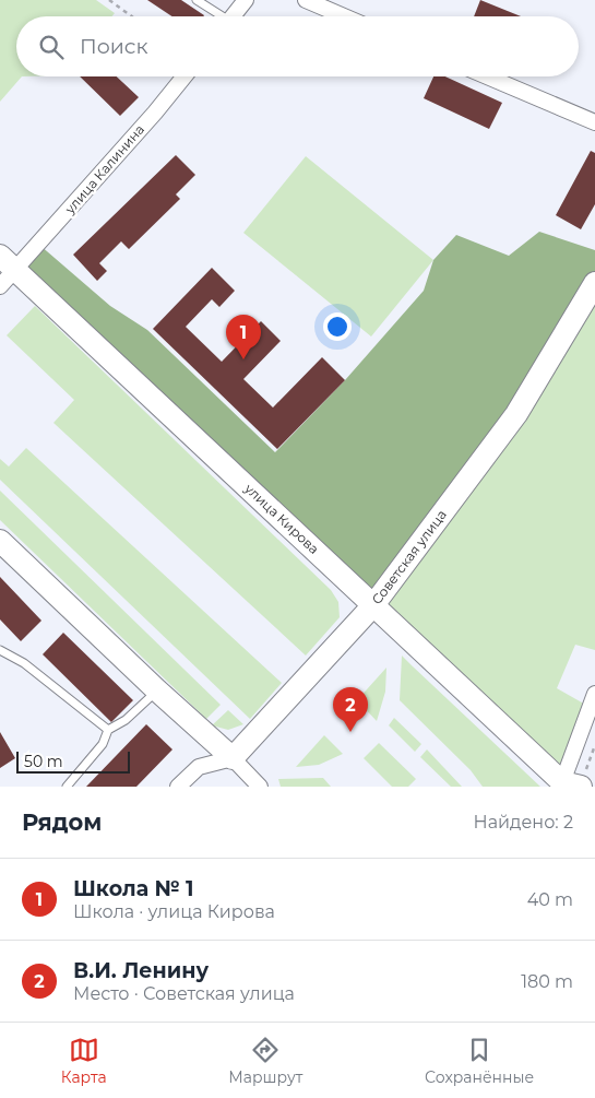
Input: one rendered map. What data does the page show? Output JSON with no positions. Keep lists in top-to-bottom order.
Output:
{
  "streets": {
    "street": ["улица Калинина", "улица Кирова", "Советская улица"]
  },
  "crossings": [
    ["улица Калинина", "улица Кирова"],
    ["улица Кирова", "Советская улица"]
  ],
  "scale_bar": "50 m",
  "page": {
    "search": "Поиск",
    "pins": ["1", "2"],
    "scale": "50 m",
    "heading": ["Рядом", "Найдено: 2"],
    "list": [
      {
        "mark": "1",
        "name": "Школа № 1",
        "note": "Школа · улица Кирова",
        "value": "40 m"
      },
      {
        "mark": "2",
        "name": "В.И. Ленину",
        "note": "Место · Советская улица",
        "value": "180 m"
      }
    ],
    "nav": ["Карта", "Маршрут", "Сохранённые"]
  }
}
